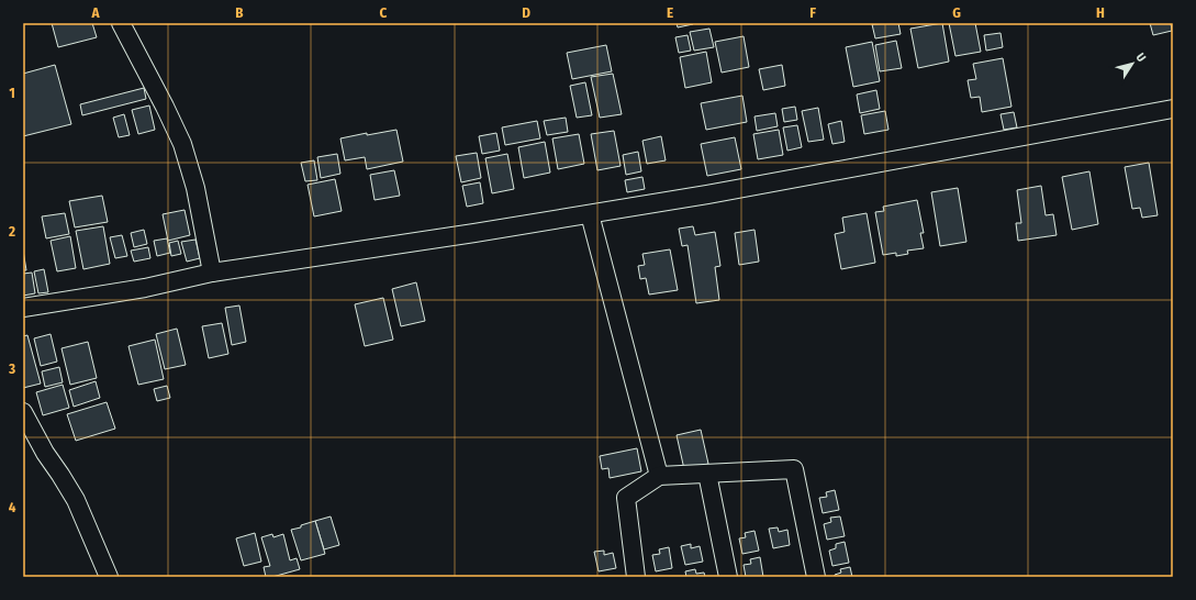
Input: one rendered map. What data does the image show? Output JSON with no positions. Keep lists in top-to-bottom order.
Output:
{
  "north": "top right",
  "grid": {
    "columns": [
      "A",
      "B",
      "C",
      "D",
      "E",
      "F",
      "G",
      "H"
    ],
    "rows": [
      "1",
      "2",
      "3",
      "4"
    ]
  }
}
